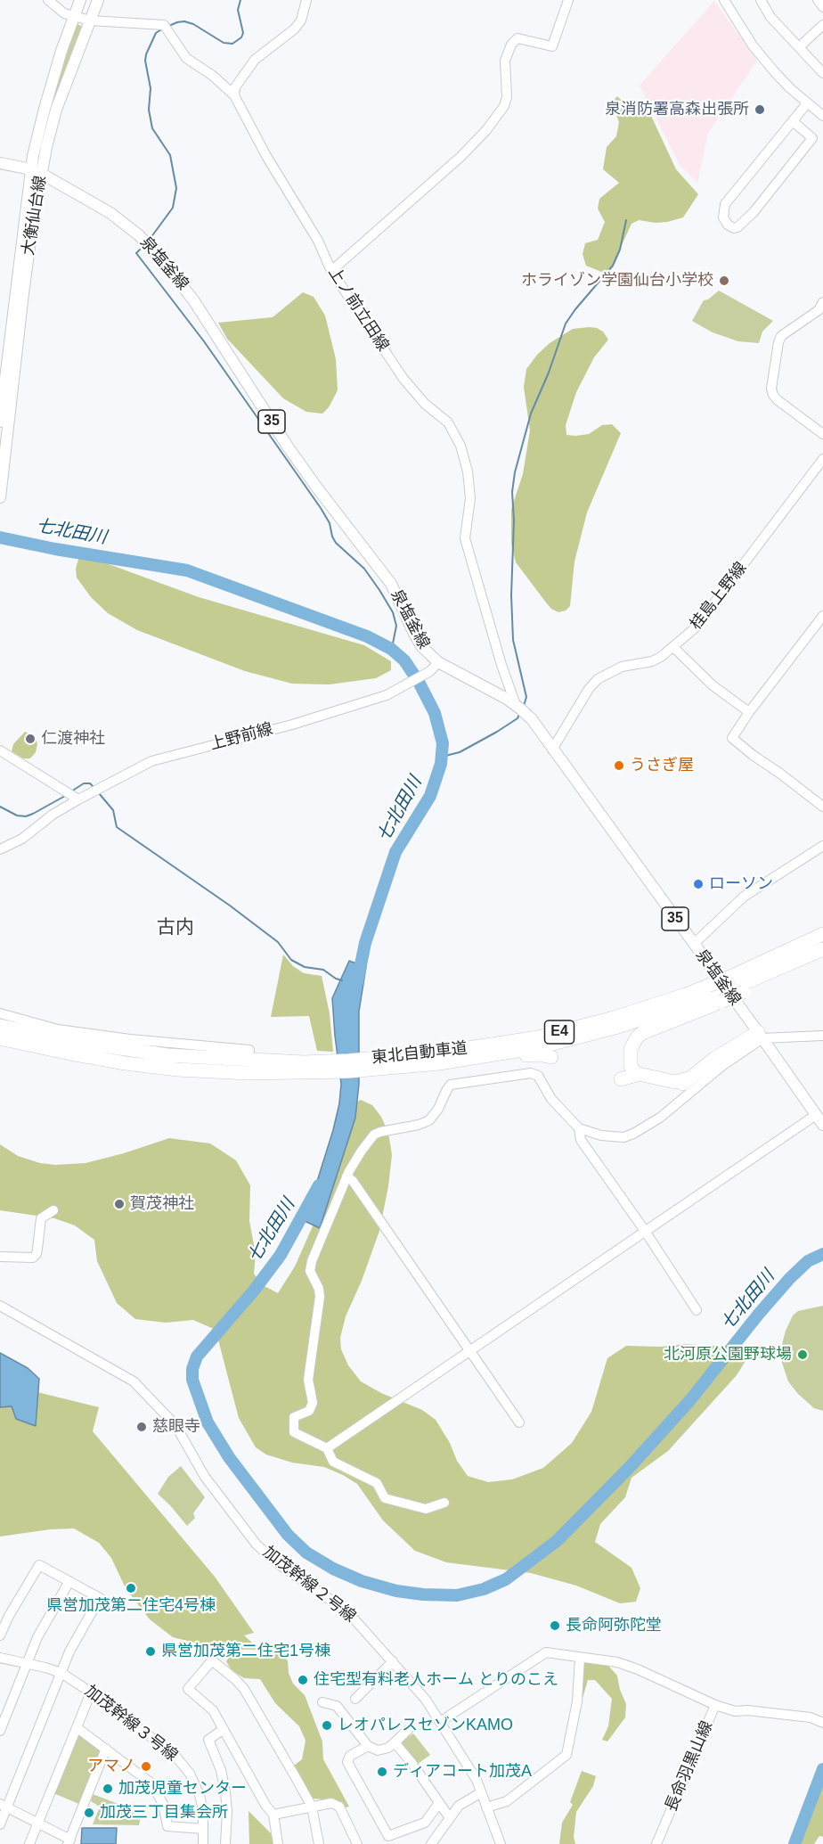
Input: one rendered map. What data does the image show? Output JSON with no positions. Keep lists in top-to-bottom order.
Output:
{
  "streets": {
    "highway": ["E4", "東北自動車道"],
    "main road": ["大衡仙台線", "泉塩釜線", "35"],
    "street": [
      "上ノ前立田線",
      "桂島上野線",
      "上野前線",
      "加茂幹線２号線",
      "加茂幹線３号線",
      "長命羽黒山線"
    ]
  },
  "crossings": [
    ["大衡仙台線", "泉塩釜線"],
    ["大衡仙台線", "上ノ前立田線"],
    ["泉塩釜線", "上ノ前立田線"],
    ["泉塩釜線", "桂島上野線"],
    ["泉塩釜線", "上野前線"],
    ["加茂幹線２号線", "長命羽黒山線"]
  ],
  "districts": ["古内"],
  "water": ["七北田川"],
  "places": [
    "泉消防署高森出張所",
    "ホライゾン学園仙台小学校",
    "仁渡神社",
    "うさぎ屋",
    "ローソン",
    "賀茂神社",
    "北河原公園野球場",
    "慈眼寺",
    "県営加茂第二住宅4号棟",
    "長命阿弥陀堂",
    "県営加茂第二住宅1号棟",
    "住宅型有料老人ホーム とりのこえ",
    "レオパレスセゾンKAMO",
    "アマノ",
    "ディアコート加茂A",
    "加茂児童センター",
    "加茂三丁目集会所"
  ]
}
